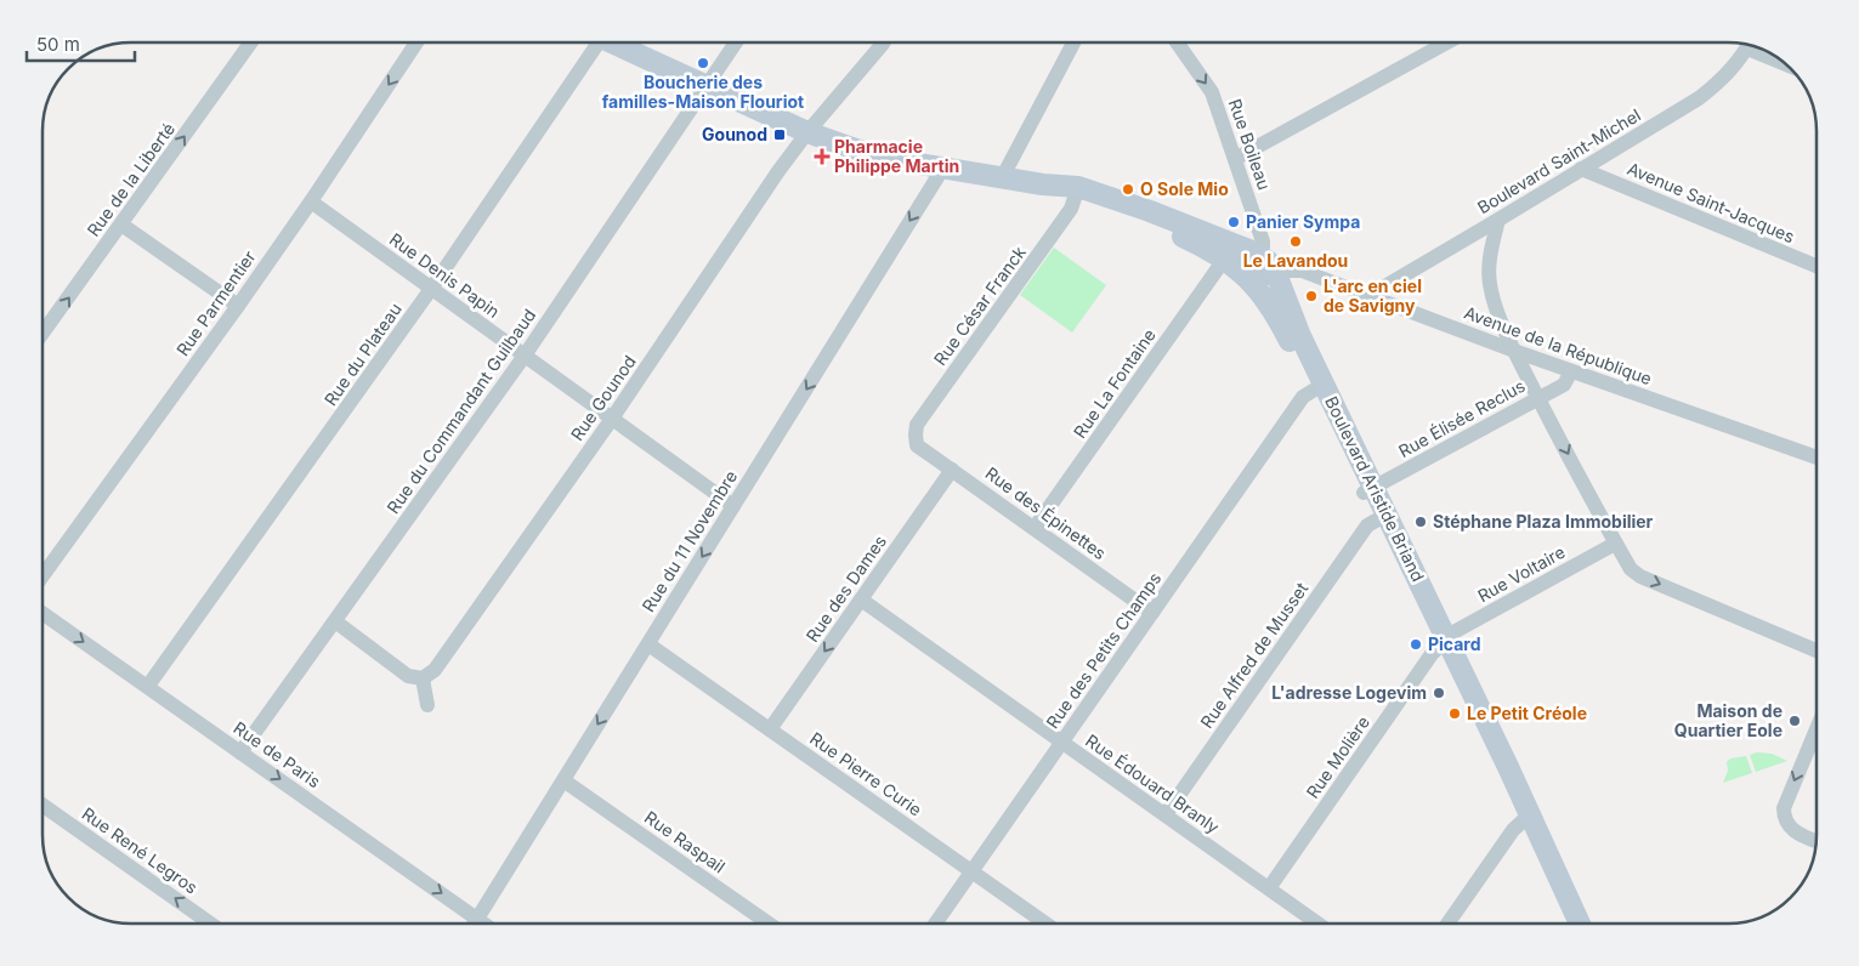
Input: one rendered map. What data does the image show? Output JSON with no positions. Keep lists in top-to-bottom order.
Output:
{
  "streets": {
    "main road": ["Boulevard Aristide Briand"],
    "street": [
      "Rue Boileau",
      "Boulevard Saint-Michel",
      "Rue de la Liberté",
      "Avenue Saint-Jacques",
      "Rue Denis Papin",
      "Rue Parmentier",
      "Rue César Franck",
      "Avenue de la République",
      "Rue du Plateau",
      "Rue La Fontaine",
      "Rue Gounod",
      "Rue du Commandant Guilbaud",
      "Rue Élisée Reclus",
      "Rue des Épinettes",
      "Rue du 11 Novembre",
      "Rue Voltaire",
      "Rue des Dames",
      "Rue des Petits Champs",
      "Rue Alfred de Musset",
      "Rue de Paris",
      "Rue Molière",
      "Rue Pierre Curie",
      "Rue Édouard Branly",
      "Rue Raspail",
      "Rue René Legros"
    ]
  },
  "crossings": [
    ["Rue Boileau", "Boulevard Aristide Briand"],
    ["Boulevard Saint-Michel", "Avenue Saint-Jacques"],
    ["Boulevard Saint-Michel", "Avenue de la République"],
    ["Rue Denis Papin", "Rue Parmentier"],
    ["Rue Denis Papin", "Rue du Plateau"],
    ["Rue Denis Papin", "Rue Gounod"],
    ["Rue Denis Papin", "Rue du Commandant Guilbaud"],
    ["Rue Denis Papin", "Rue du 11 Novembre"],
    ["Rue César Franck", "Boulevard Aristide Briand"],
    ["Rue César Franck", "Rue des Épinettes"],
    ["Avenue de la République", "Rue Élisée Reclus"],
    ["Avenue de la République", "Boulevard Aristide Briand"],
    ["Rue du Plateau", "Rue de Paris"],
    ["Rue La Fontaine", "Boulevard Aristide Briand"],
    ["Rue La Fontaine", "Rue des Épinettes"],
    ["Rue Gounod", "Boulevard Aristide Briand"],
    ["Rue du Commandant Guilbaud", "Boulevard Aristide Briand"],
    ["Rue du Commandant Guilbaud", "Rue de Paris"],
    ["Rue Élisée Reclus", "Boulevard Aristide Briand"],
    ["Boulevard Aristide Briand", "Rue du 11 Novembre"],
    ["Boulevard Aristide Briand", "Rue Voltaire"],
    ["Boulevard Aristide Briand", "Rue des Petits Champs"],
    ["Boulevard Aristide Briand", "Rue Alfred de Musset"],
    ["Boulevard Aristide Briand", "Rue Molière"],
    ["Rue des Épinettes", "Rue des Dames"],
    ["Rue des Épinettes", "Rue des Petits Champs"],
    ["Rue du 11 Novembre", "Rue de Paris"],
    ["Rue du 11 Novembre", "Rue Pierre Curie"],
    ["Rue du 11 Novembre", "Rue Raspail"],
    ["Rue Voltaire", "Rue Molière"],
    ["Rue des Dames", "Rue Pierre Curie"],
    ["Rue des Dames", "Rue Édouard Branly"],
    ["Rue des Petits Champs", "Rue Pierre Curie"],
    ["Rue des Petits Champs", "Rue Édouard Branly"],
    ["Rue Alfred de Musset", "Rue Édouard Branly"],
    ["Rue Molière", "Rue Édouard Branly"]
  ],
  "one_way": [
    "Rue Boileau",
    "Rue de la Liberté",
    "Rue du 11 Novembre",
    "Rue des Dames",
    "Rue de Paris",
    "Rue René Legros"
  ],
  "places": {
    "other": [
      "Boucherie des familles-Maison Flouriot",
      "O Sole Mio",
      "Panier Sympa",
      "Le Lavandou",
      "L'arc en ciel de Savigny",
      "Stéphane Plaza Immobilier",
      "Picard",
      "L'adresse Logevim",
      "Le Petit Créole",
      "Maison de Quartier Eole"
    ],
    "transit": ["Gounod"],
    "health": ["Pharmacie Philippe Martin"]
  },
  "scale_bar": "50 m"
}
